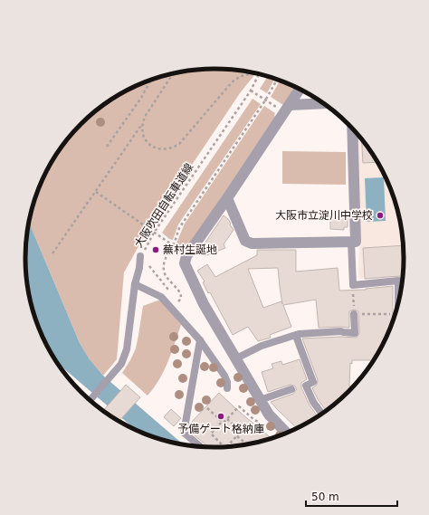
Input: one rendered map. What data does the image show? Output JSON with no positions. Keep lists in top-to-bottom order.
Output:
{
  "streets": {
    "path": ["大阪吹田自転車道線"]
  },
  "places": ["大阪市立淀川中学校", "蕪村生誕地", "予備ゲート格納庫"],
  "scale_bar": "50 m"
}
